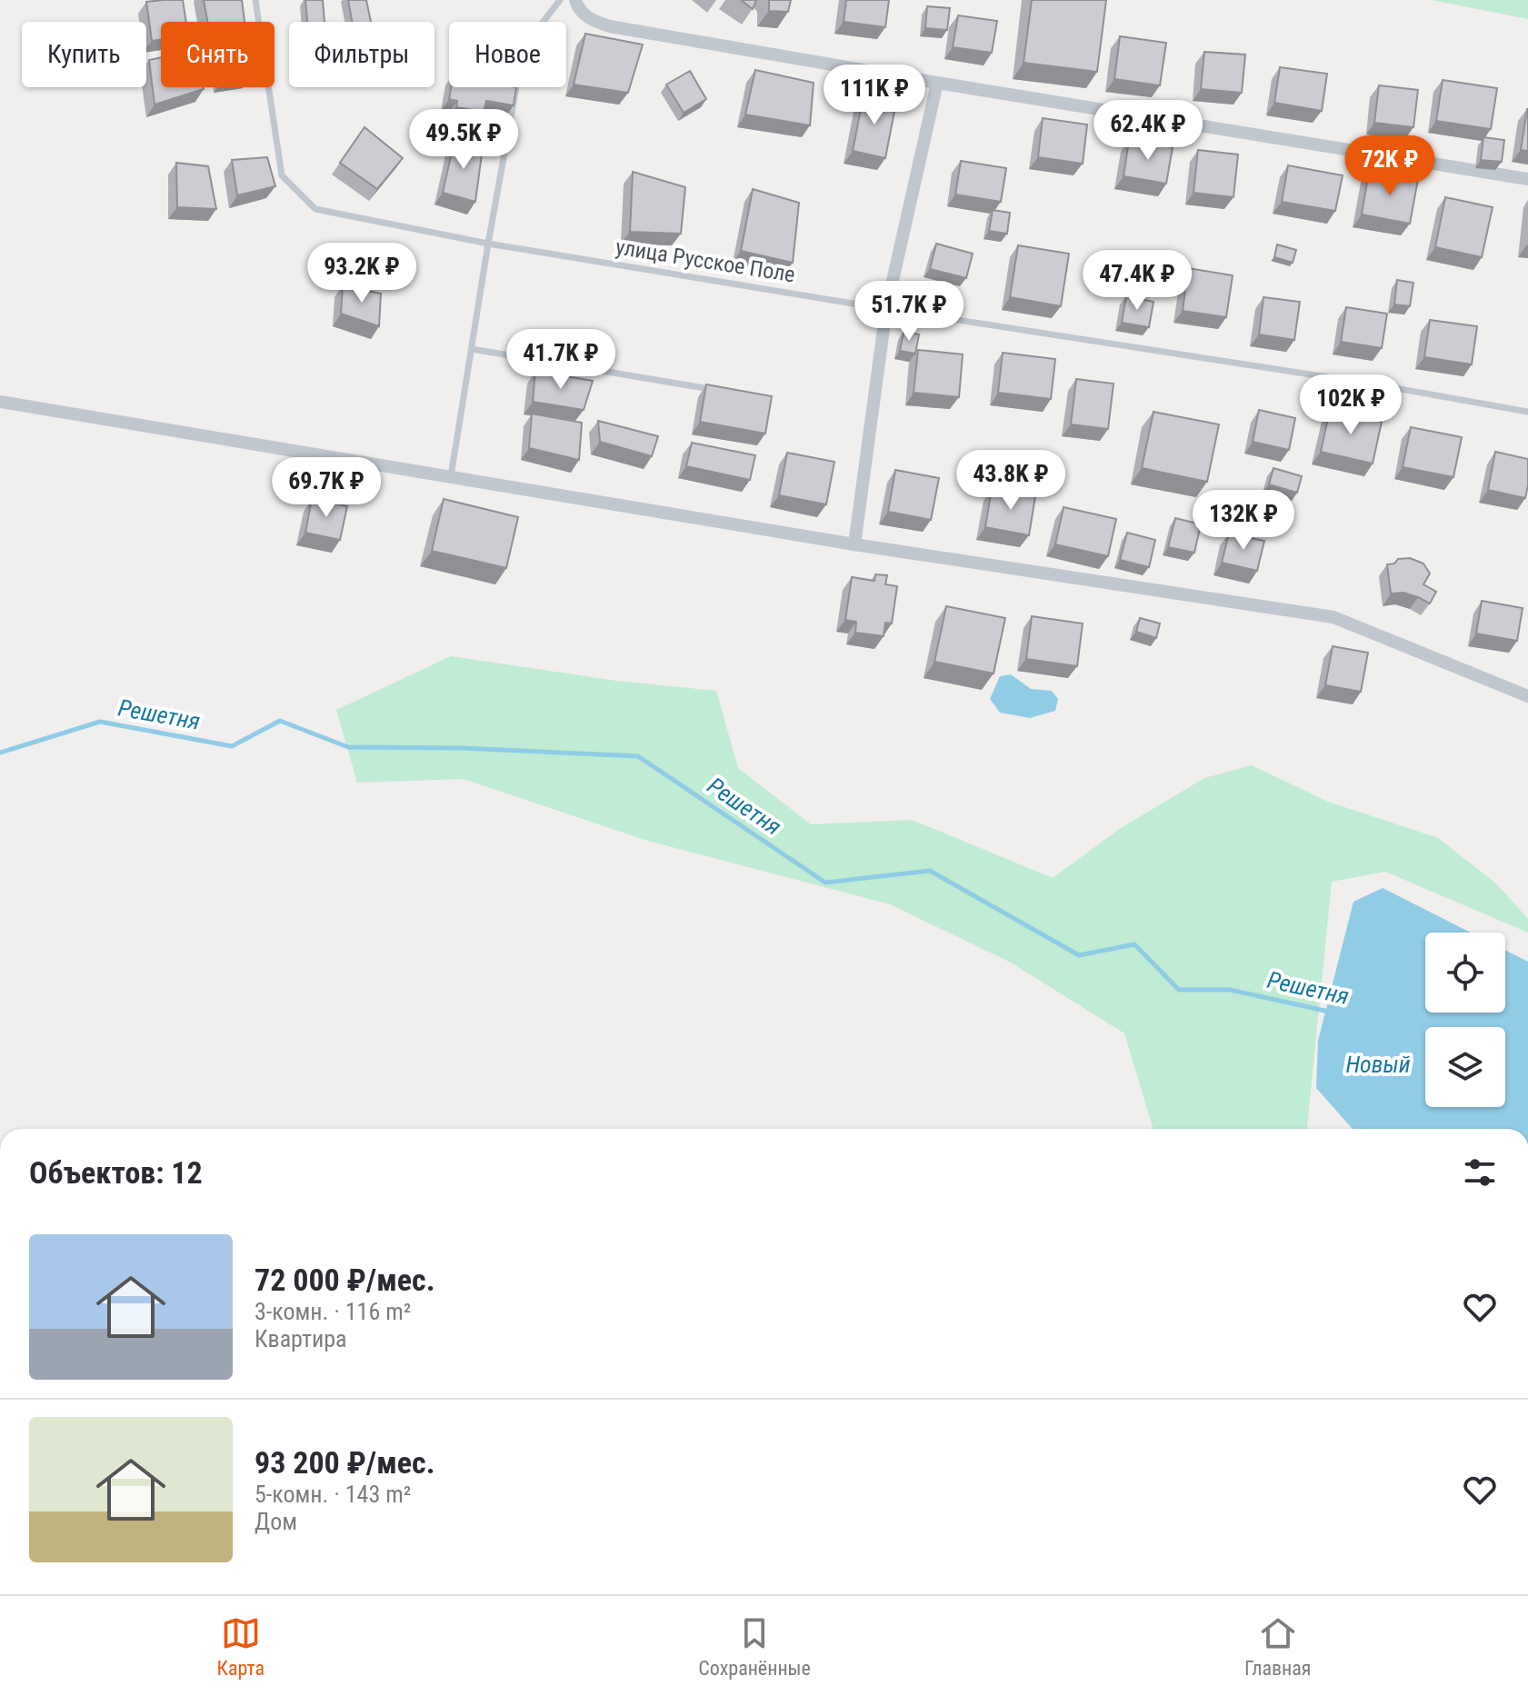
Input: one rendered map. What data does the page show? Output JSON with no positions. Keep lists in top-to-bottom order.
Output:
{
  "streets": {
    "lane": ["улица Русское Поле"]
  },
  "water": ["Решетня", "Новый"],
  "page": {
    "chip": [
      "Купить",
      "Снять",
      "Фильтры",
      "Новое"
    ],
    "price": [
      "111K ₽",
      "62.4K ₽",
      "49.5K ₽",
      "72K ₽",
      "93.2K ₽",
      "47.4K ₽",
      "51.7K ₽",
      "41.7K ₽",
      "102K ₽",
      "43.8K ₽",
      "69.7K ₽",
      "132K ₽"
    ],
    "heading": "Объектов: 12",
    "list": [
      {
        "name": "72 000 ₽/мес.",
        "note": "3-комн. · 116 m² · Квартира"
      },
      {
        "name": "93 200 ₽/мес.",
        "note": "5-комн. · 143 m² · Дом"
      }
    ],
    "tabs": ["Карта", "Сохранённые", "Главная"]
  }
}
